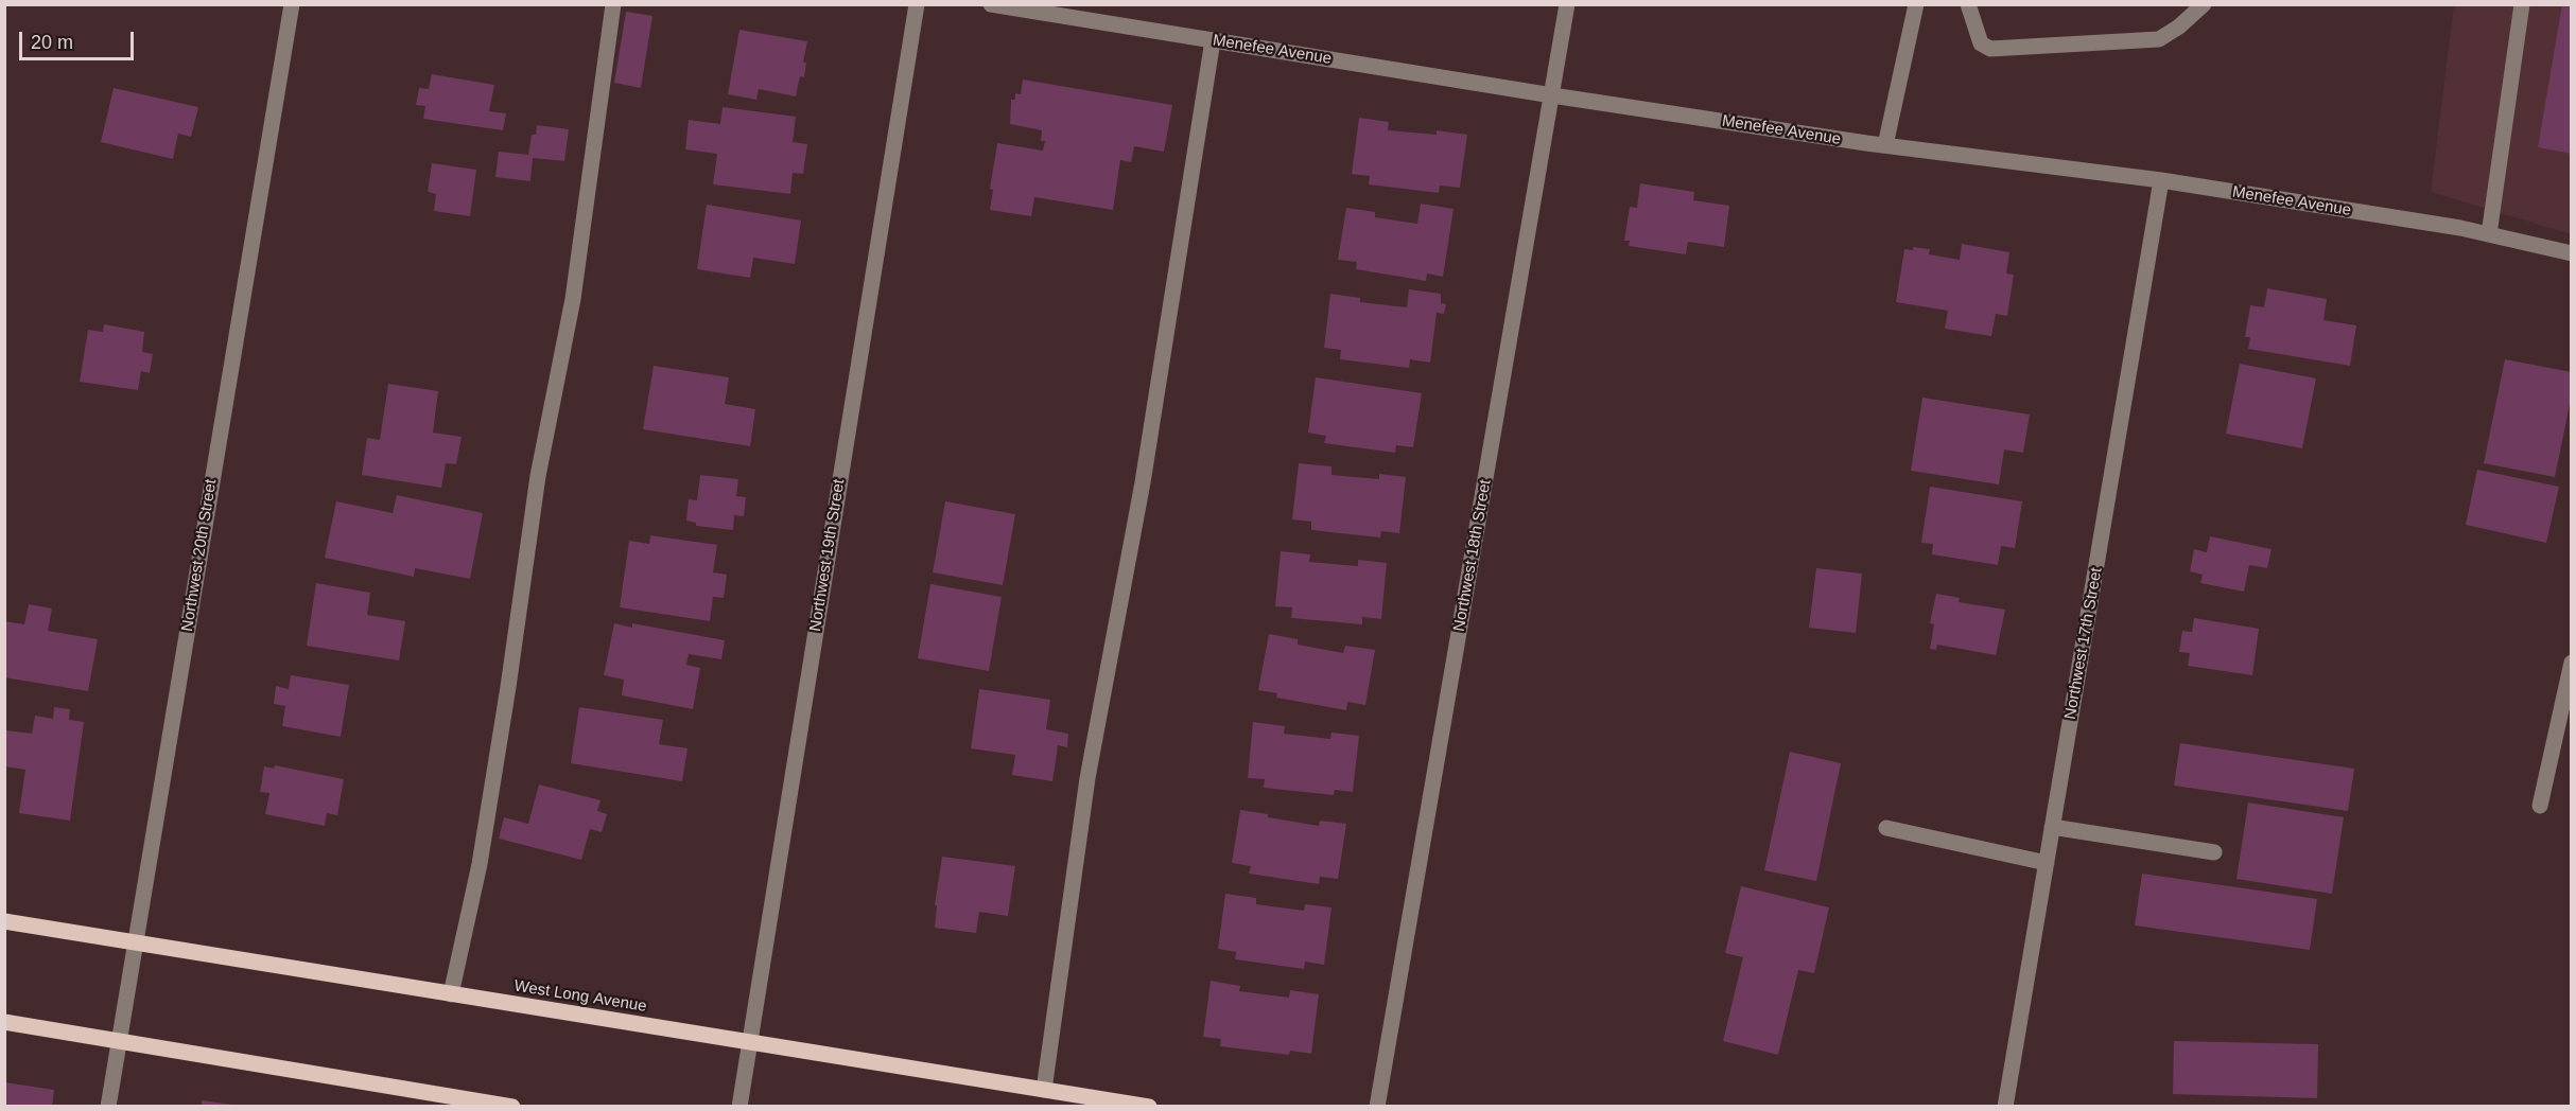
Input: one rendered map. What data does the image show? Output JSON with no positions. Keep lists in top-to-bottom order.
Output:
{
  "streets": {
    "main road": ["West Long Avenue"],
    "street": [
      "Menefee Avenue",
      "Northwest 20th Street",
      "Northwest 19th Street",
      "Northwest 18th Street",
      "Northwest 17th Street"
    ]
  },
  "crossings": [
    ["Menefee Avenue", "Northwest 18th Street"],
    ["Menefee Avenue", "Northwest 17th Street"],
    ["Northwest 20th Street", "West Long Avenue"],
    ["Northwest 19th Street", "West Long Avenue"]
  ],
  "scale_bar": "20 m"
}
